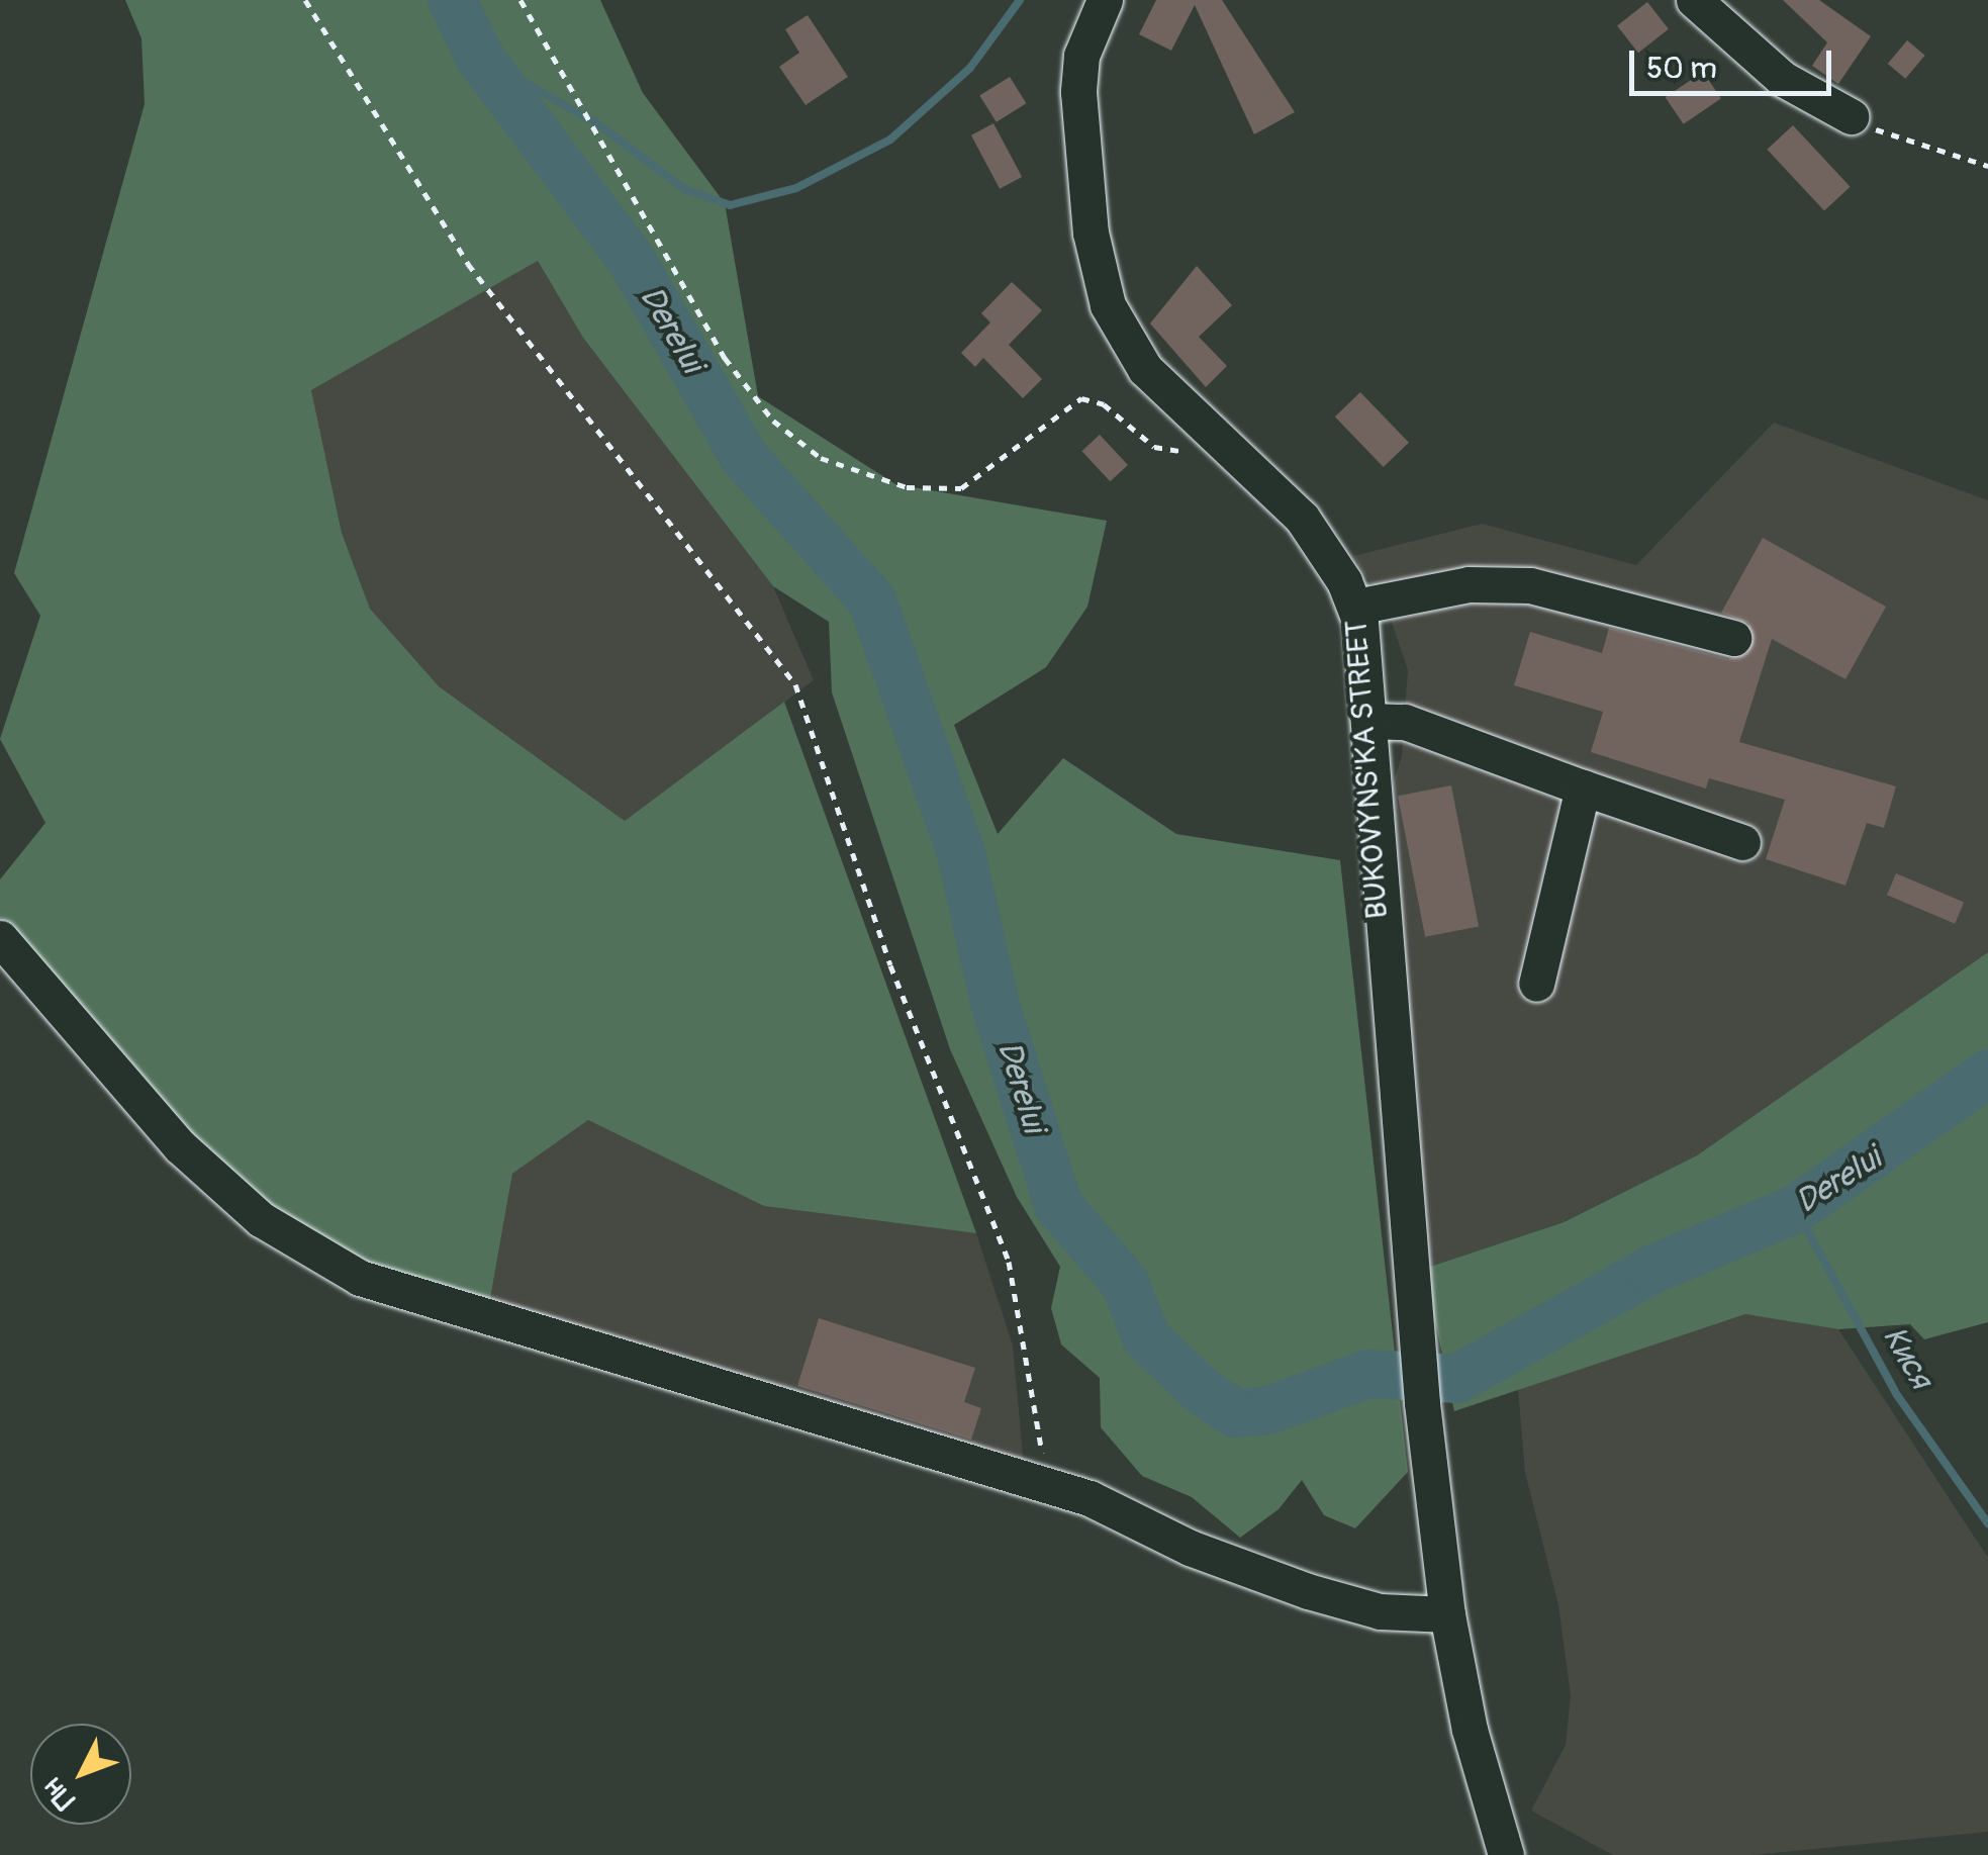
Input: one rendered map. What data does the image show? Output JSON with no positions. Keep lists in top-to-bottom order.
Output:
{
  "streets": {
    "street": ["BUKOVYNS'KA STREET"]
  },
  "water": ["Derelui", "Кися"],
  "scale_bar": "50 m",
  "north": "bottom left"
}
